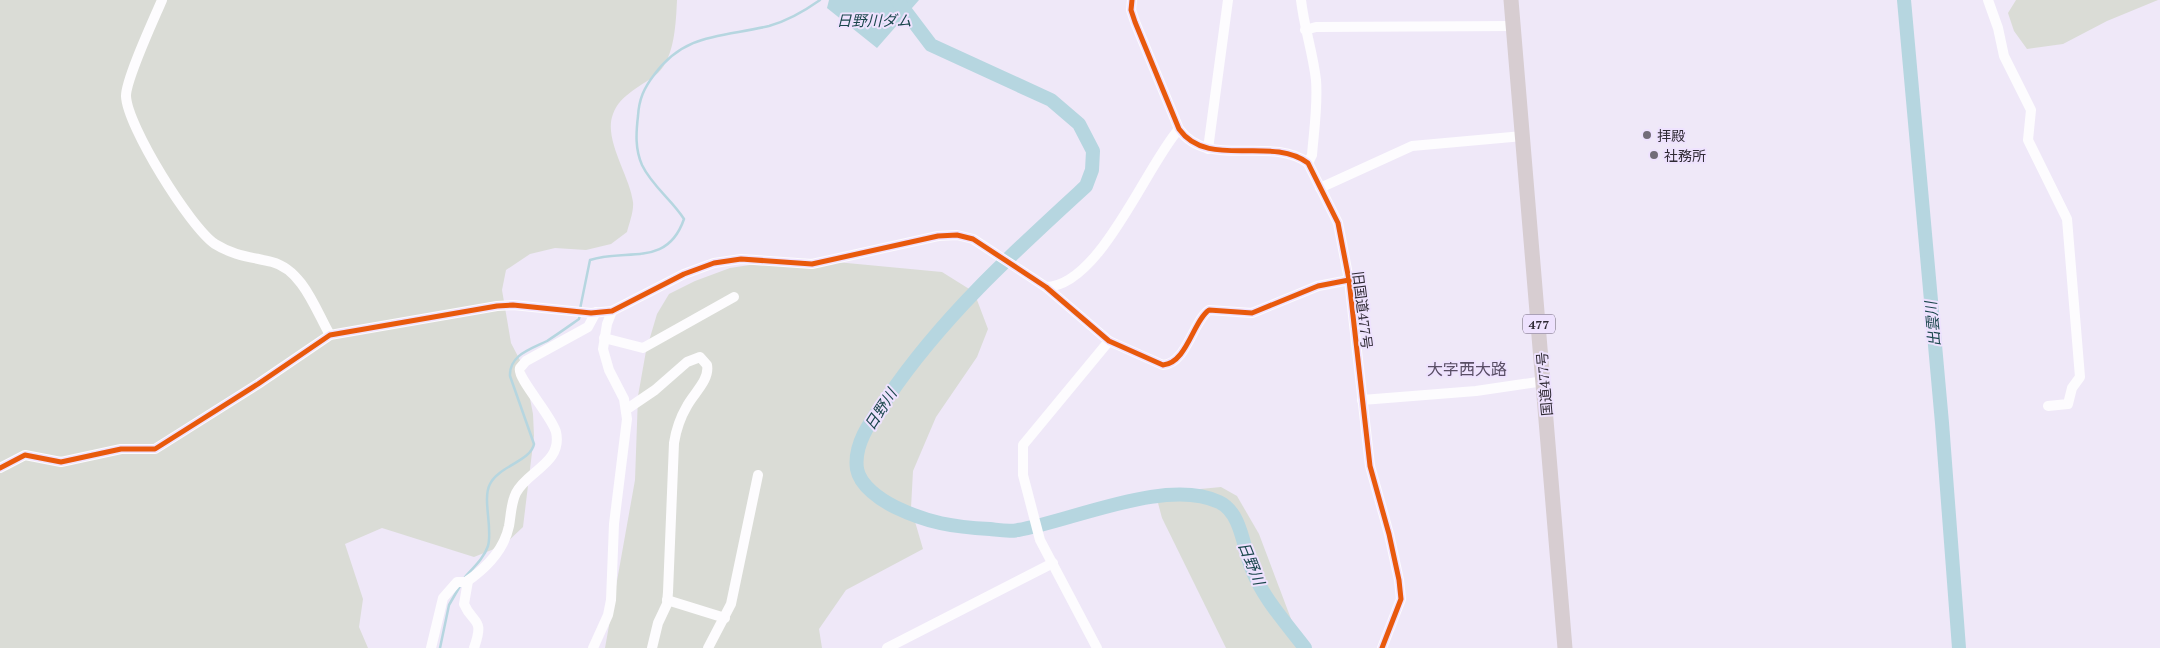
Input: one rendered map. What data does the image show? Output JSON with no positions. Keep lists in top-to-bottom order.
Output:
{
  "streets": {
    "highway": ["477", "国道477号"],
    "street": ["旧国道477号"]
  },
  "districts": ["大字西大路"],
  "water": ["日野川ダム", "出雲川", "日野川"],
  "places": ["拝殿", "社務所"]
}
